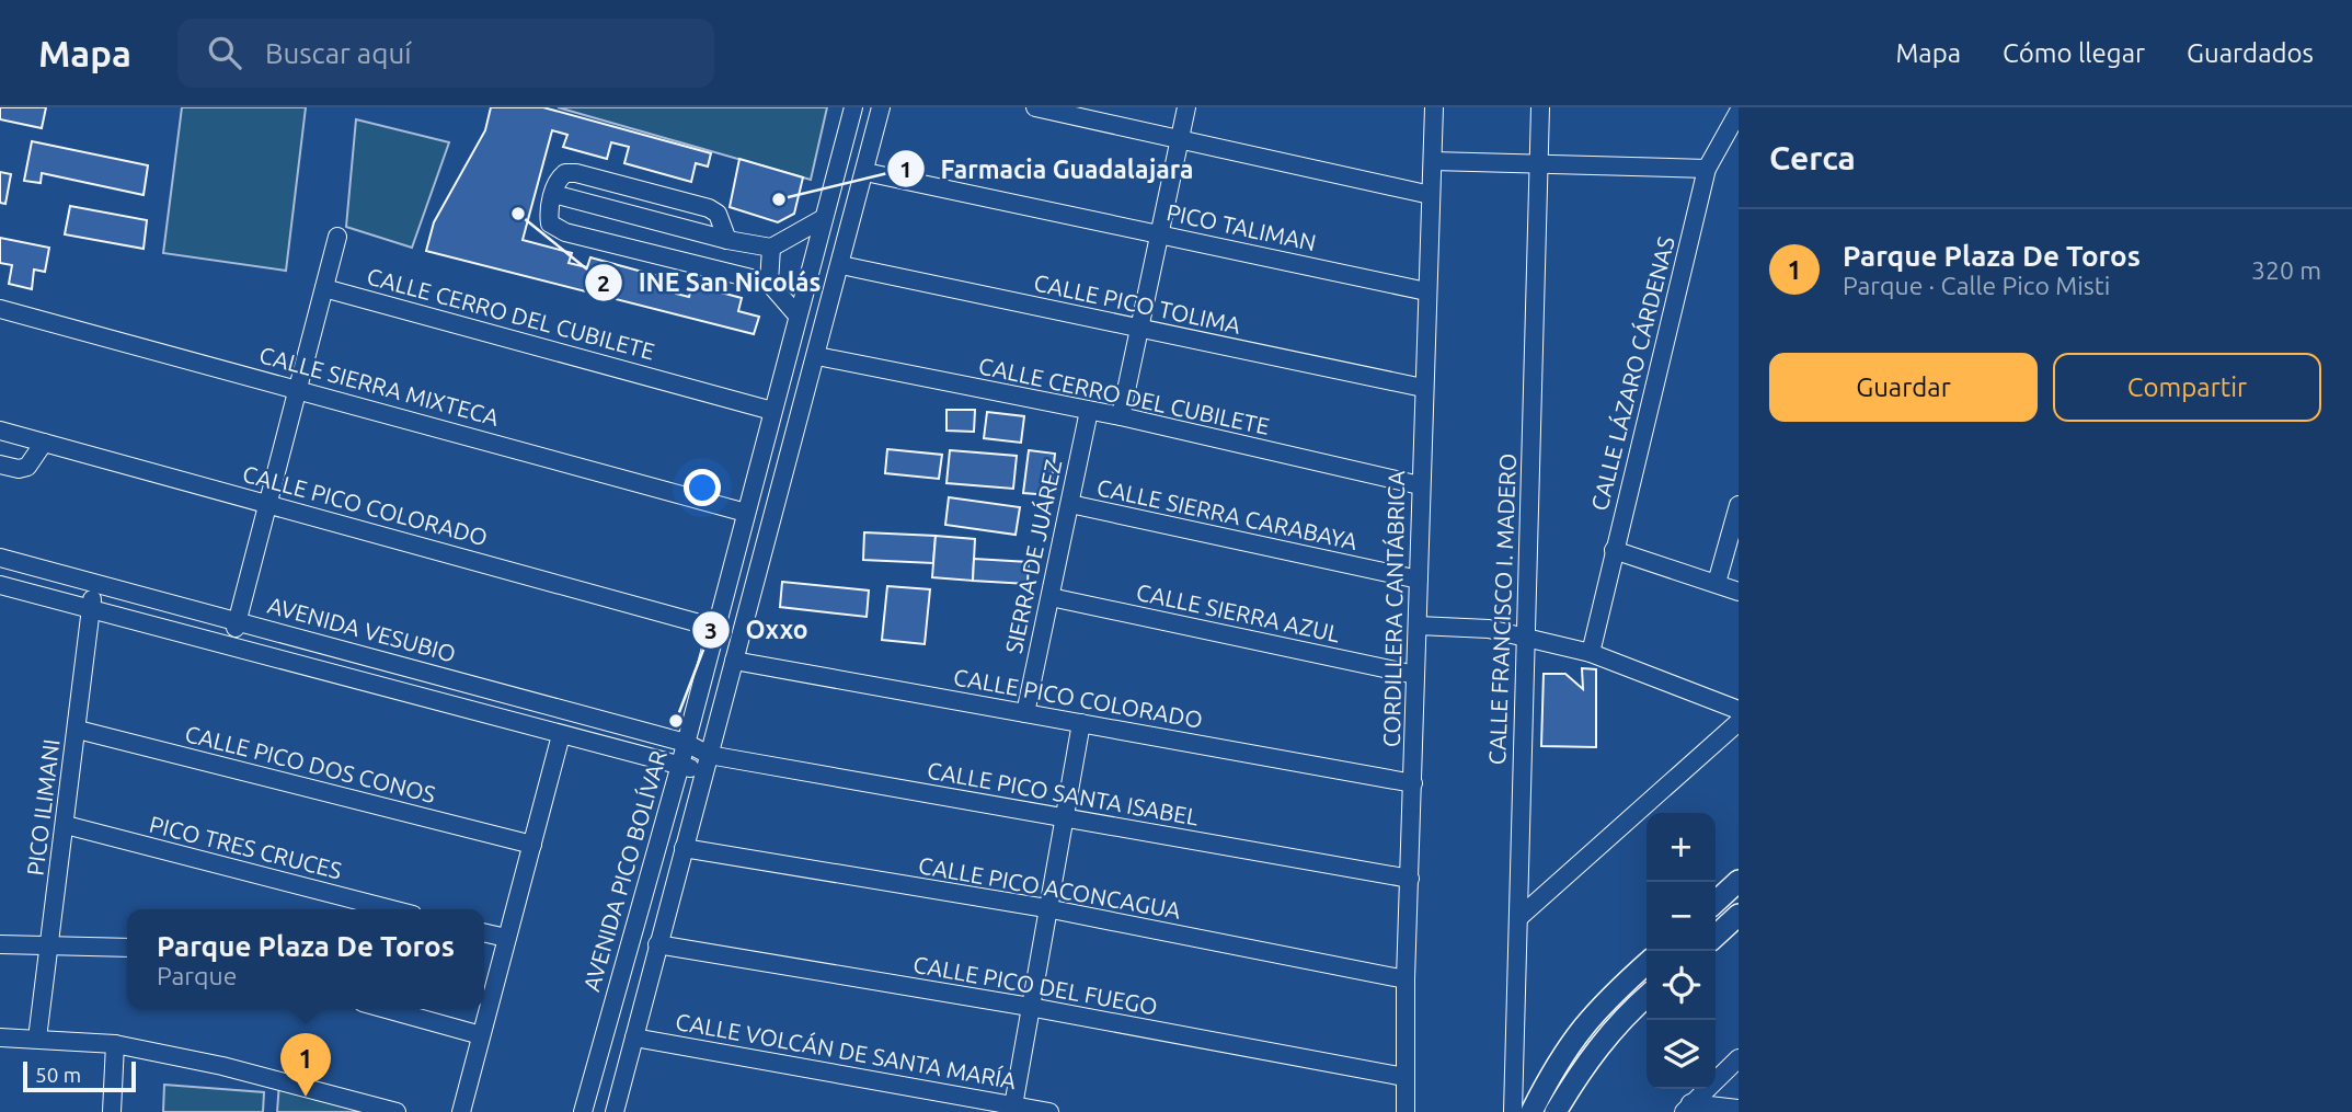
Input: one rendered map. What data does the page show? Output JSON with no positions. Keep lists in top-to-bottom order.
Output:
{
  "streets": {
    "street": [
      "PICO TALIMAN",
      "CALLE PICO TOLIMA",
      "CALLE CERRO DEL CUBILETE",
      "CALLE LÁZARO CÁRDENAS",
      "CALLE SIERRA MIXTECA",
      "CALLE PICO COLORADO",
      "CALLE SIERRA CARABAYA",
      "SIERRA DE JUÁREZ",
      "CORDILLERA CANTÁBRICA",
      "CALLE FRANCISCO I. MADERO",
      "CALLE SIERRA AZUL",
      "AVENIDA VESUBIO",
      "CALLE PICO DOS CONOS",
      "CALLE PICO SANTA ISABEL",
      "PICO ILIMANI",
      "PICO TRES CRUCES",
      "AVENIDA PICO BOLÍVAR",
      "CALLE PICO ACONCAGUA",
      "CALLE PICO DEL FUEGO",
      "CALLE VOLCÁN DE SANTA MARÍA"
    ]
  },
  "crossings": [
    ["PICO TALIMAN", "CORDILLERA CANTÁBRICA"],
    ["PICO TALIMAN", "AVENIDA PICO BOLÍVAR"],
    ["CALLE PICO TOLIMA", "CORDILLERA CANTÁBRICA"],
    ["CALLE PICO TOLIMA", "AVENIDA PICO BOLÍVAR"],
    ["CALLE CERRO DEL CUBILETE", "SIERRA DE JUÁREZ"],
    ["CALLE CERRO DEL CUBILETE", "CORDILLERA CANTÁBRICA"],
    ["CALLE CERRO DEL CUBILETE", "AVENIDA PICO BOLÍVAR"],
    ["CALLE SIERRA MIXTECA", "AVENIDA PICO BOLÍVAR"],
    ["CALLE PICO COLORADO", "SIERRA DE JUÁREZ"],
    ["CALLE PICO COLORADO", "CORDILLERA CANTÁBRICA"],
    ["CALLE PICO COLORADO", "AVENIDA PICO BOLÍVAR"],
    ["CALLE SIERRA CARABAYA", "SIERRA DE JUÁREZ"],
    ["CALLE SIERRA CARABAYA", "CORDILLERA CANTÁBRICA"],
    ["SIERRA DE JUÁREZ", "CALLE SIERRA AZUL"],
    ["CORDILLERA CANTÁBRICA", "CALLE SIERRA AZUL"],
    ["CORDILLERA CANTÁBRICA", "CALLE PICO SANTA ISABEL"],
    ["CORDILLERA CANTÁBRICA", "CALLE PICO ACONCAGUA"],
    ["CORDILLERA CANTÁBRICA", "CALLE PICO DEL FUEGO"],
    ["AVENIDA VESUBIO", "CALLE PICO SANTA ISABEL"],
    ["AVENIDA VESUBIO", "PICO ILIMANI"],
    ["AVENIDA VESUBIO", "AVENIDA PICO BOLÍVAR"],
    ["CALLE PICO DOS CONOS", "PICO ILIMANI"],
    ["CALLE PICO SANTA ISABEL", "AVENIDA PICO BOLÍVAR"],
    ["PICO ILIMANI", "PICO TRES CRUCES"],
    ["AVENIDA PICO BOLÍVAR", "CALLE PICO ACONCAGUA"],
    ["AVENIDA PICO BOLÍVAR", "CALLE PICO DEL FUEGO"],
    ["AVENIDA PICO BOLÍVAR", "CALLE VOLCÁN DE SANTA MARÍA"]
  ],
  "places": ["Farmacia Guadalajara", "INE San Nicolás", "Oxxo"],
  "scale_bar": "50 m",
  "page": {
    "header": "Mapa",
    "search": "Buscar aquí",
    "nav": ["Mapa", "Cómo llegar", "Guardados"],
    "heading": "Cerca",
    "list": [
      {
        "mark": "1",
        "name": "Parque Plaza De Toros",
        "note": "Parque · Calle Pico Misti",
        "value": "320 m"
      }
    ],
    "buttons": ["Guardar", "Compartir"],
    "map_buttons": ["+", "−"],
    "popup": ["Parque Plaza De Toros", "Parque"],
    "pins": "1",
    "scale": "50 m"
  }
}
